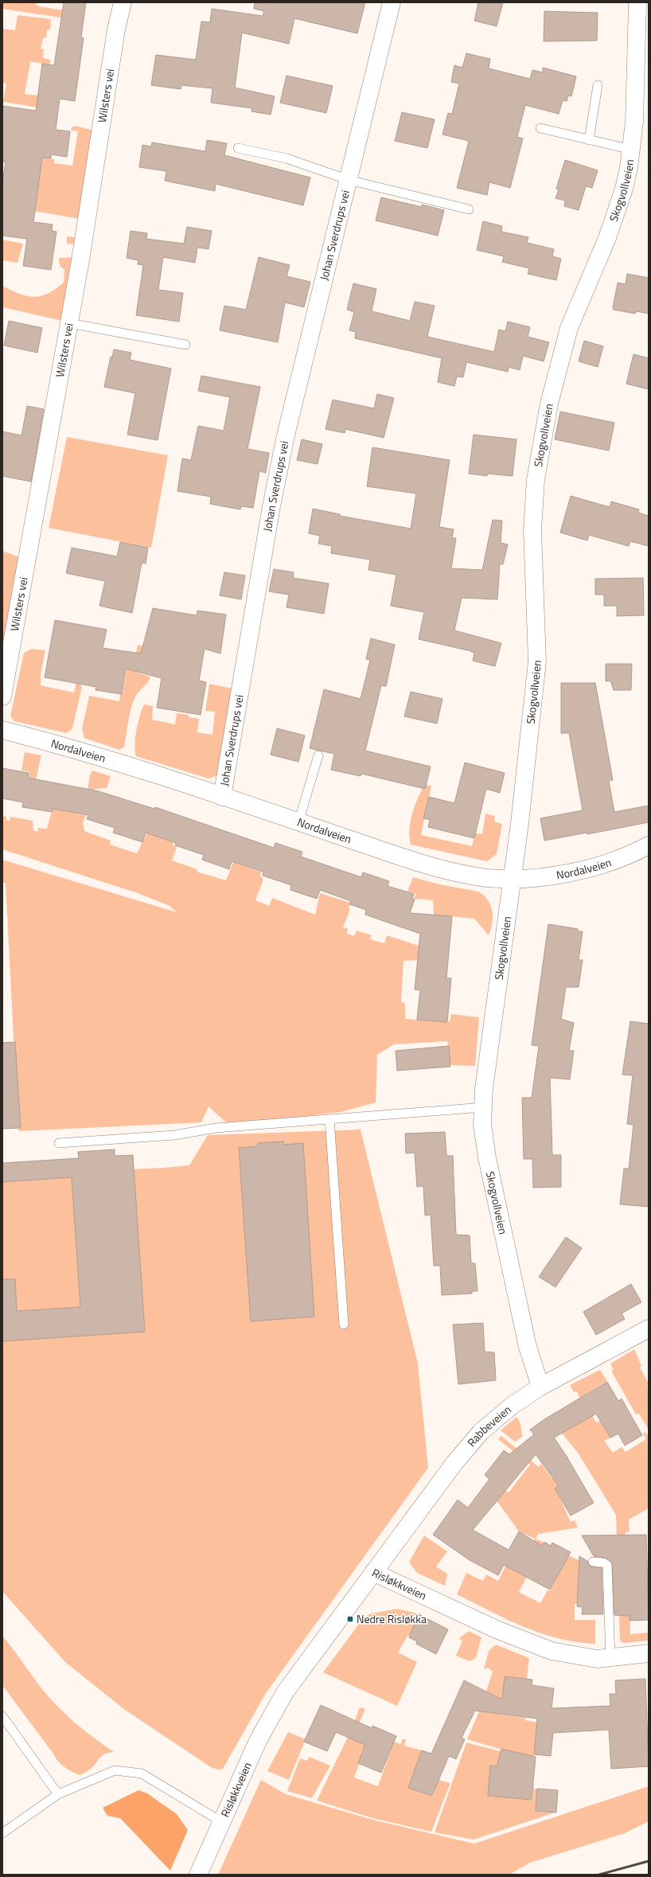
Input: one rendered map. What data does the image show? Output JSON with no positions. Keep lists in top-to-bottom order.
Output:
{
  "streets": {
    "street": [
      "Wilsters vei",
      "Skogvollveien",
      "Johan Sverdrups vei",
      "Nordalveien",
      "Rabbeveien",
      "Risløkkveien"
    ]
  },
  "crossings": [
    ["Skogvollveien", "Nordalveien"],
    ["Skogvollveien", "Rabbeveien"],
    ["Johan Sverdrups vei", "Nordalveien"],
    ["Rabbeveien", "Risløkkveien"]
  ],
  "places": {
    "transit": ["Nedre Risløkka"]
  }
}
